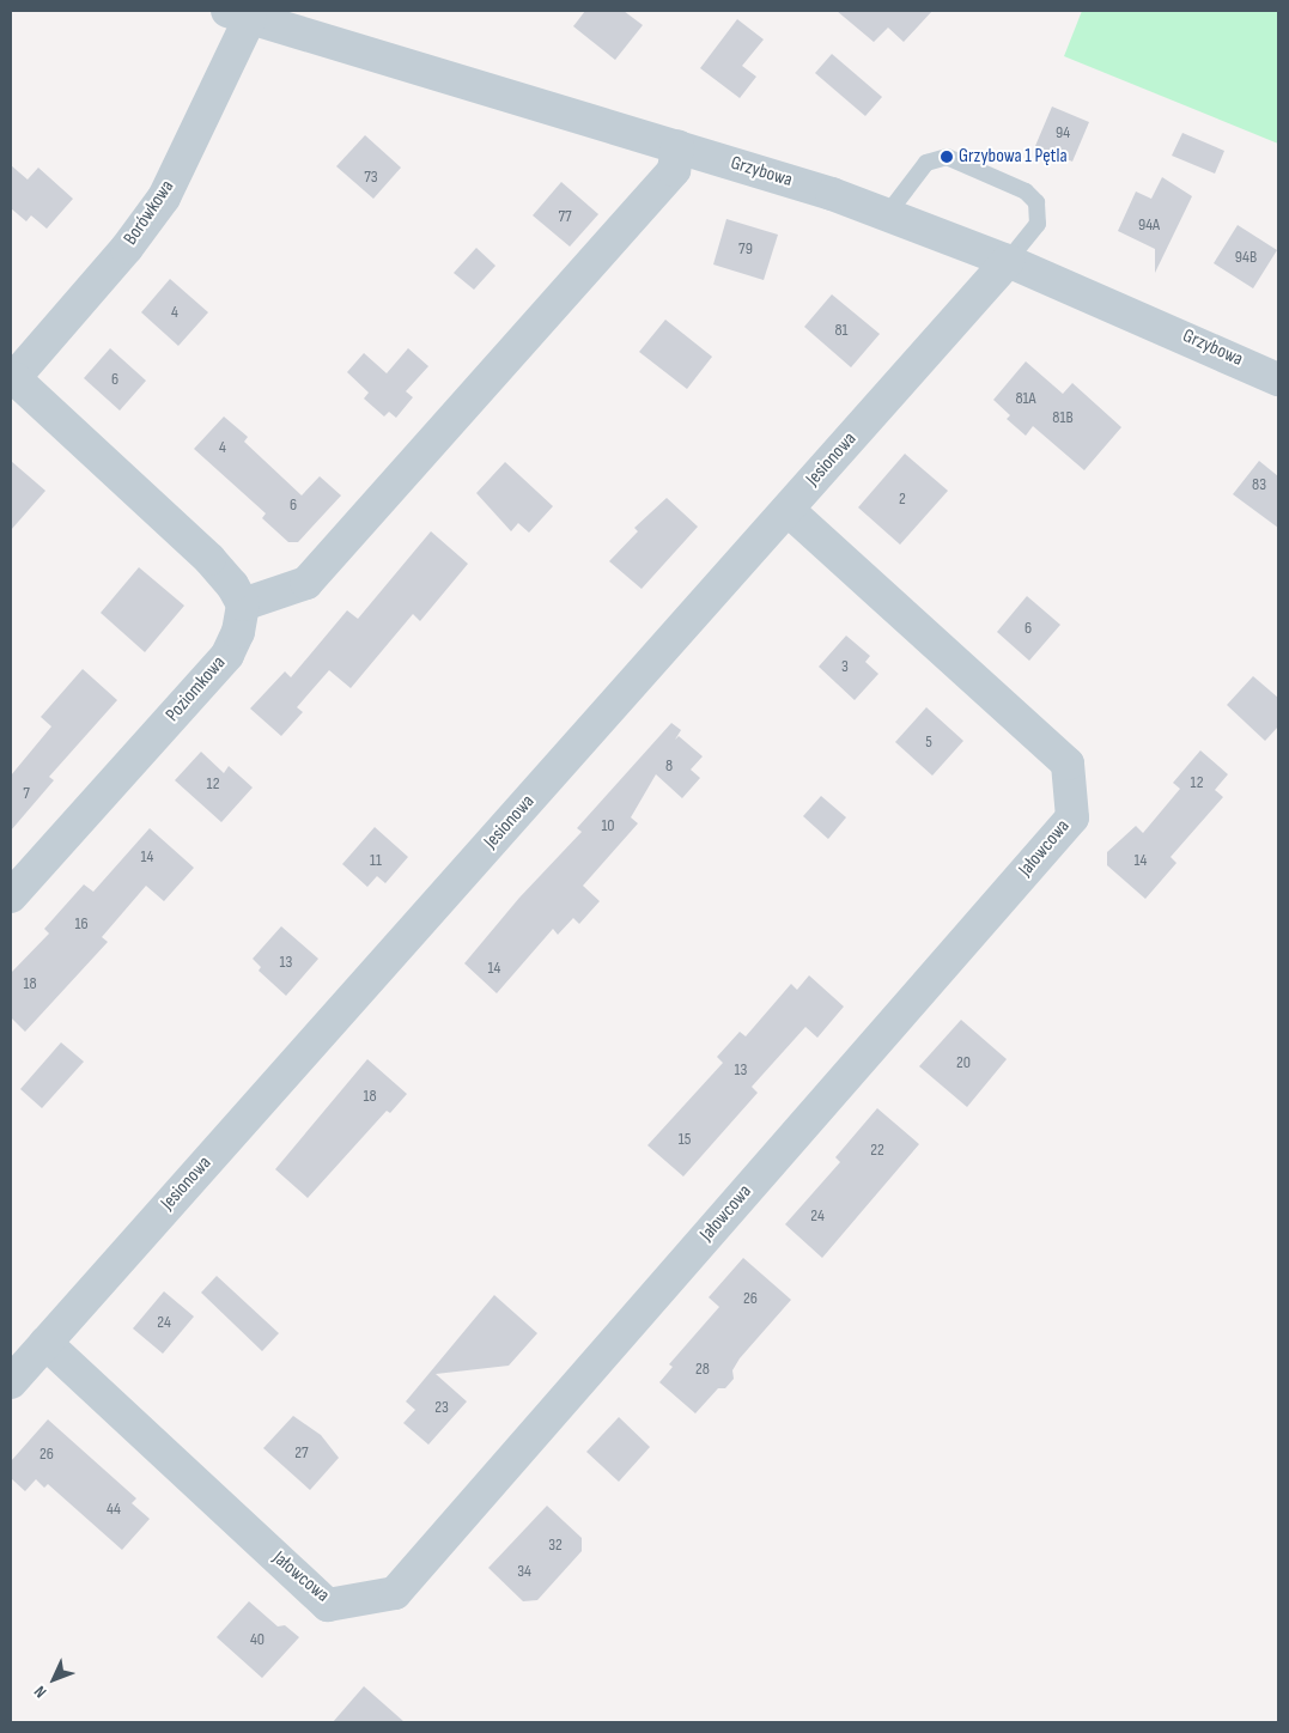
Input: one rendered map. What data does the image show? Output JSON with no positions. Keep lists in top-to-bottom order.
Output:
{
  "streets": {
    "street": [
      "Grzybowa",
      "Borówkowa",
      "Jesionowa",
      "Poziomkowa",
      "Jałowcowa"
    ]
  },
  "crossings": [
    ["Grzybowa", "Borówkowa"],
    ["Grzybowa", "Jesionowa"],
    ["Jesionowa", "Jałowcowa"]
  ],
  "places": ["Grzybowa 1 Pętla"],
  "house_numbers": [
    "94",
    "73",
    "77",
    "94A",
    "79",
    "94B",
    "4",
    "81",
    "6",
    "81A",
    "81B",
    "4",
    "83",
    "2",
    "6",
    "6",
    "3",
    "5",
    "8",
    "12",
    "12",
    "7",
    "10",
    "14",
    "11",
    "14",
    "16",
    "13",
    "14",
    "18",
    "20",
    "13",
    "18",
    "15",
    "22",
    "24",
    "26",
    "24",
    "28",
    "23",
    "27",
    "26",
    "44",
    "32",
    "34",
    "40"
  ],
  "north": "bottom left"
}
